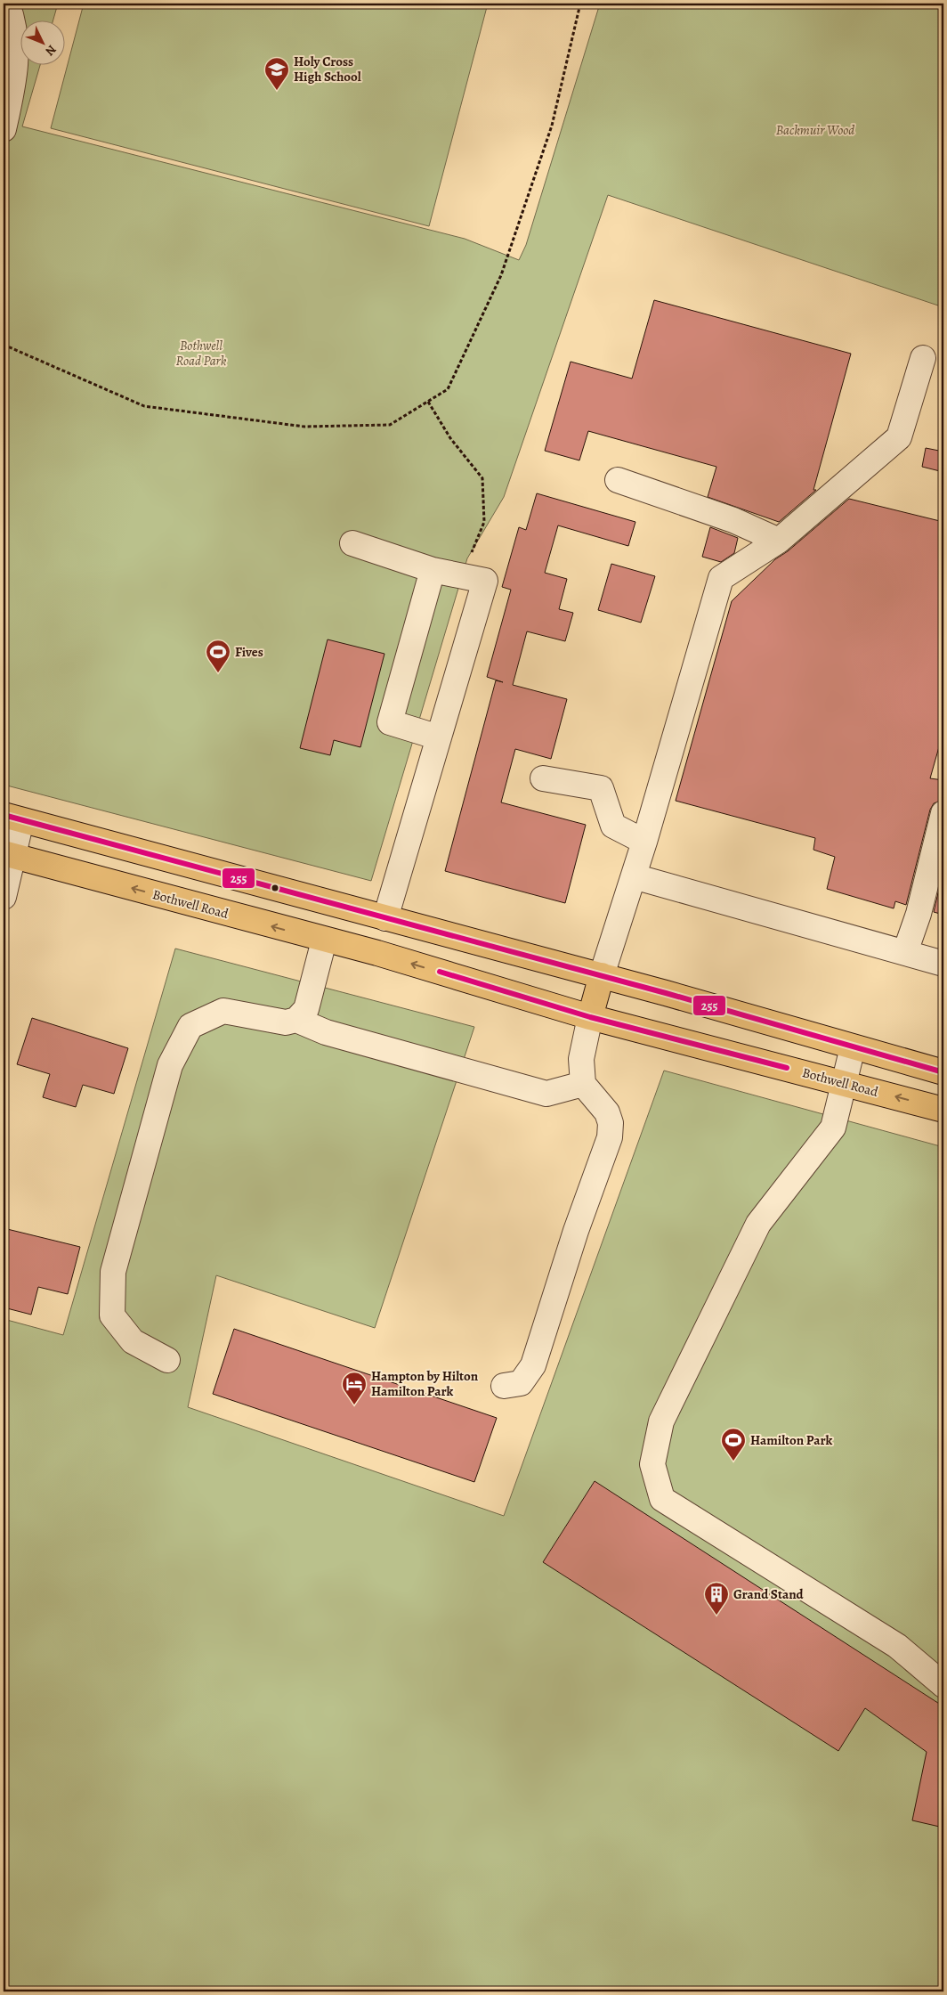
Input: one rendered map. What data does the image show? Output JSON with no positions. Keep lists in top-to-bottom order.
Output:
{
  "streets": {
    "main road": ["Bothwell Road"]
  },
  "parks": ["Backmuir Wood", "Bothwell Road Park"],
  "places": {
    "school or university": ["Holy Cross High School"],
    "sports": ["Fives", "Hamilton Park"],
    "hotel": ["Hampton by Hilton Hamilton Park"],
    "building": ["Grand Stand"]
  },
  "lines": ["transit line 255"],
  "north": "bottom right"
}
